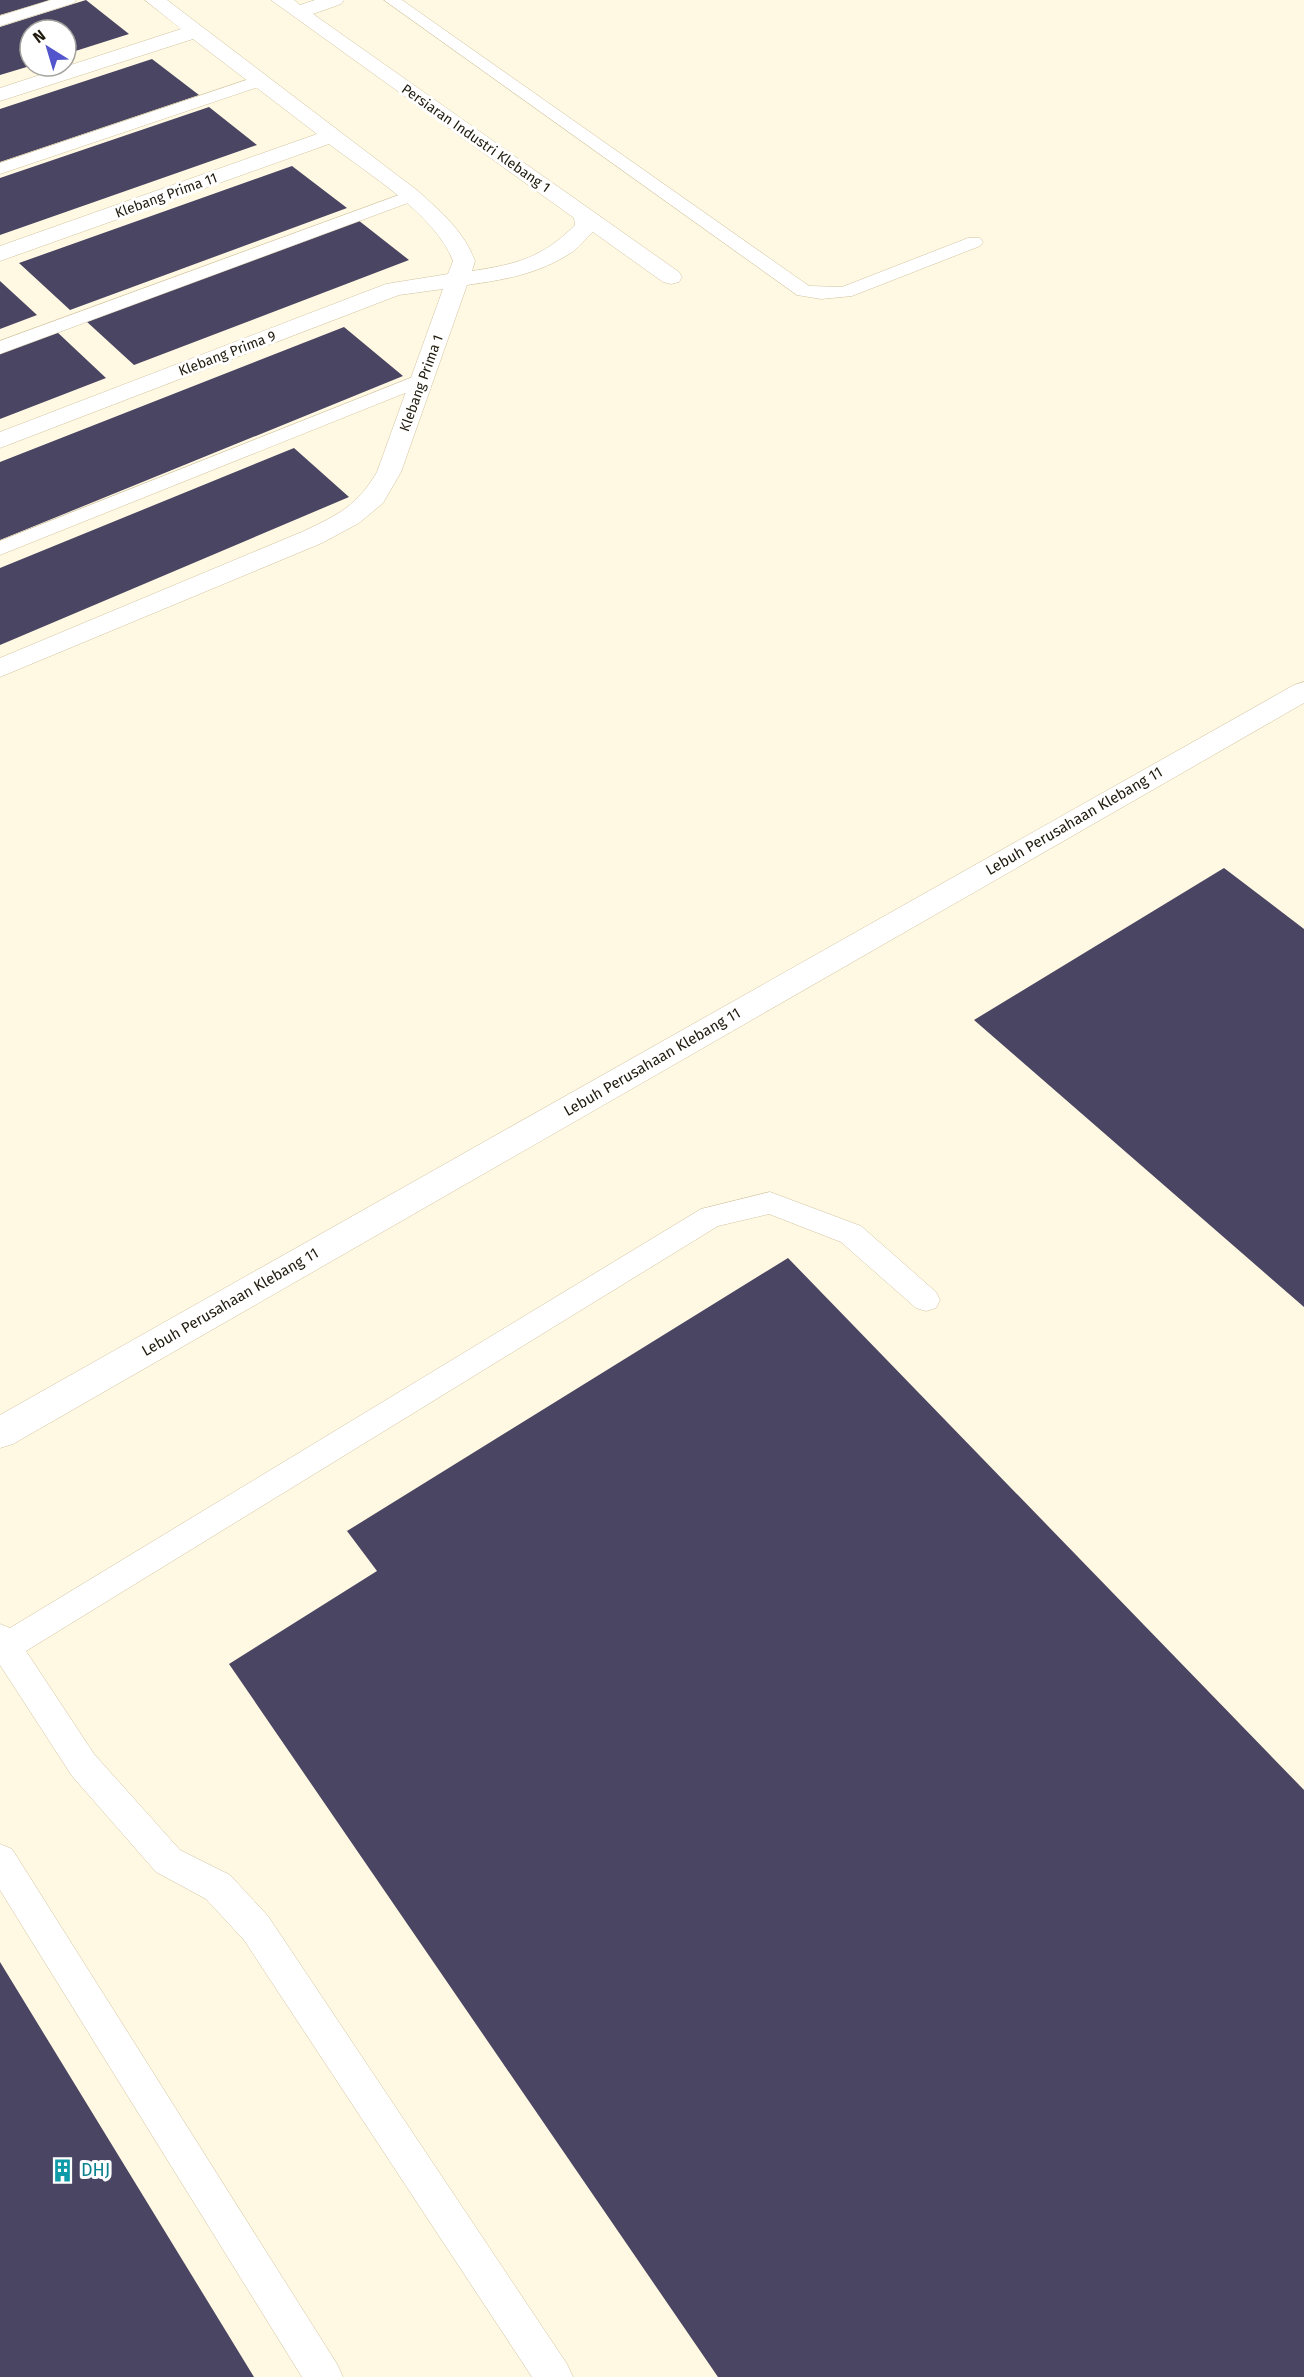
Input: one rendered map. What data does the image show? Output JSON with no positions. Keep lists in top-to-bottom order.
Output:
{
  "streets": {
    "street": [
      "Persiaran Industri Klebang 1",
      "Klebang Prima 11",
      "Klebang Prima 9",
      "Klebang Prima 1",
      "Lebuh Perusahaan Klebang 11"
    ]
  },
  "crossings": [
    ["Persiaran Industri Klebang 1", "Klebang Prima 9"],
    ["Klebang Prima 11", "Klebang Prima 1"],
    ["Klebang Prima 9", "Klebang Prima 1"]
  ],
  "places": {
    "building": ["DHJ"]
  },
  "north": "top left"
}
